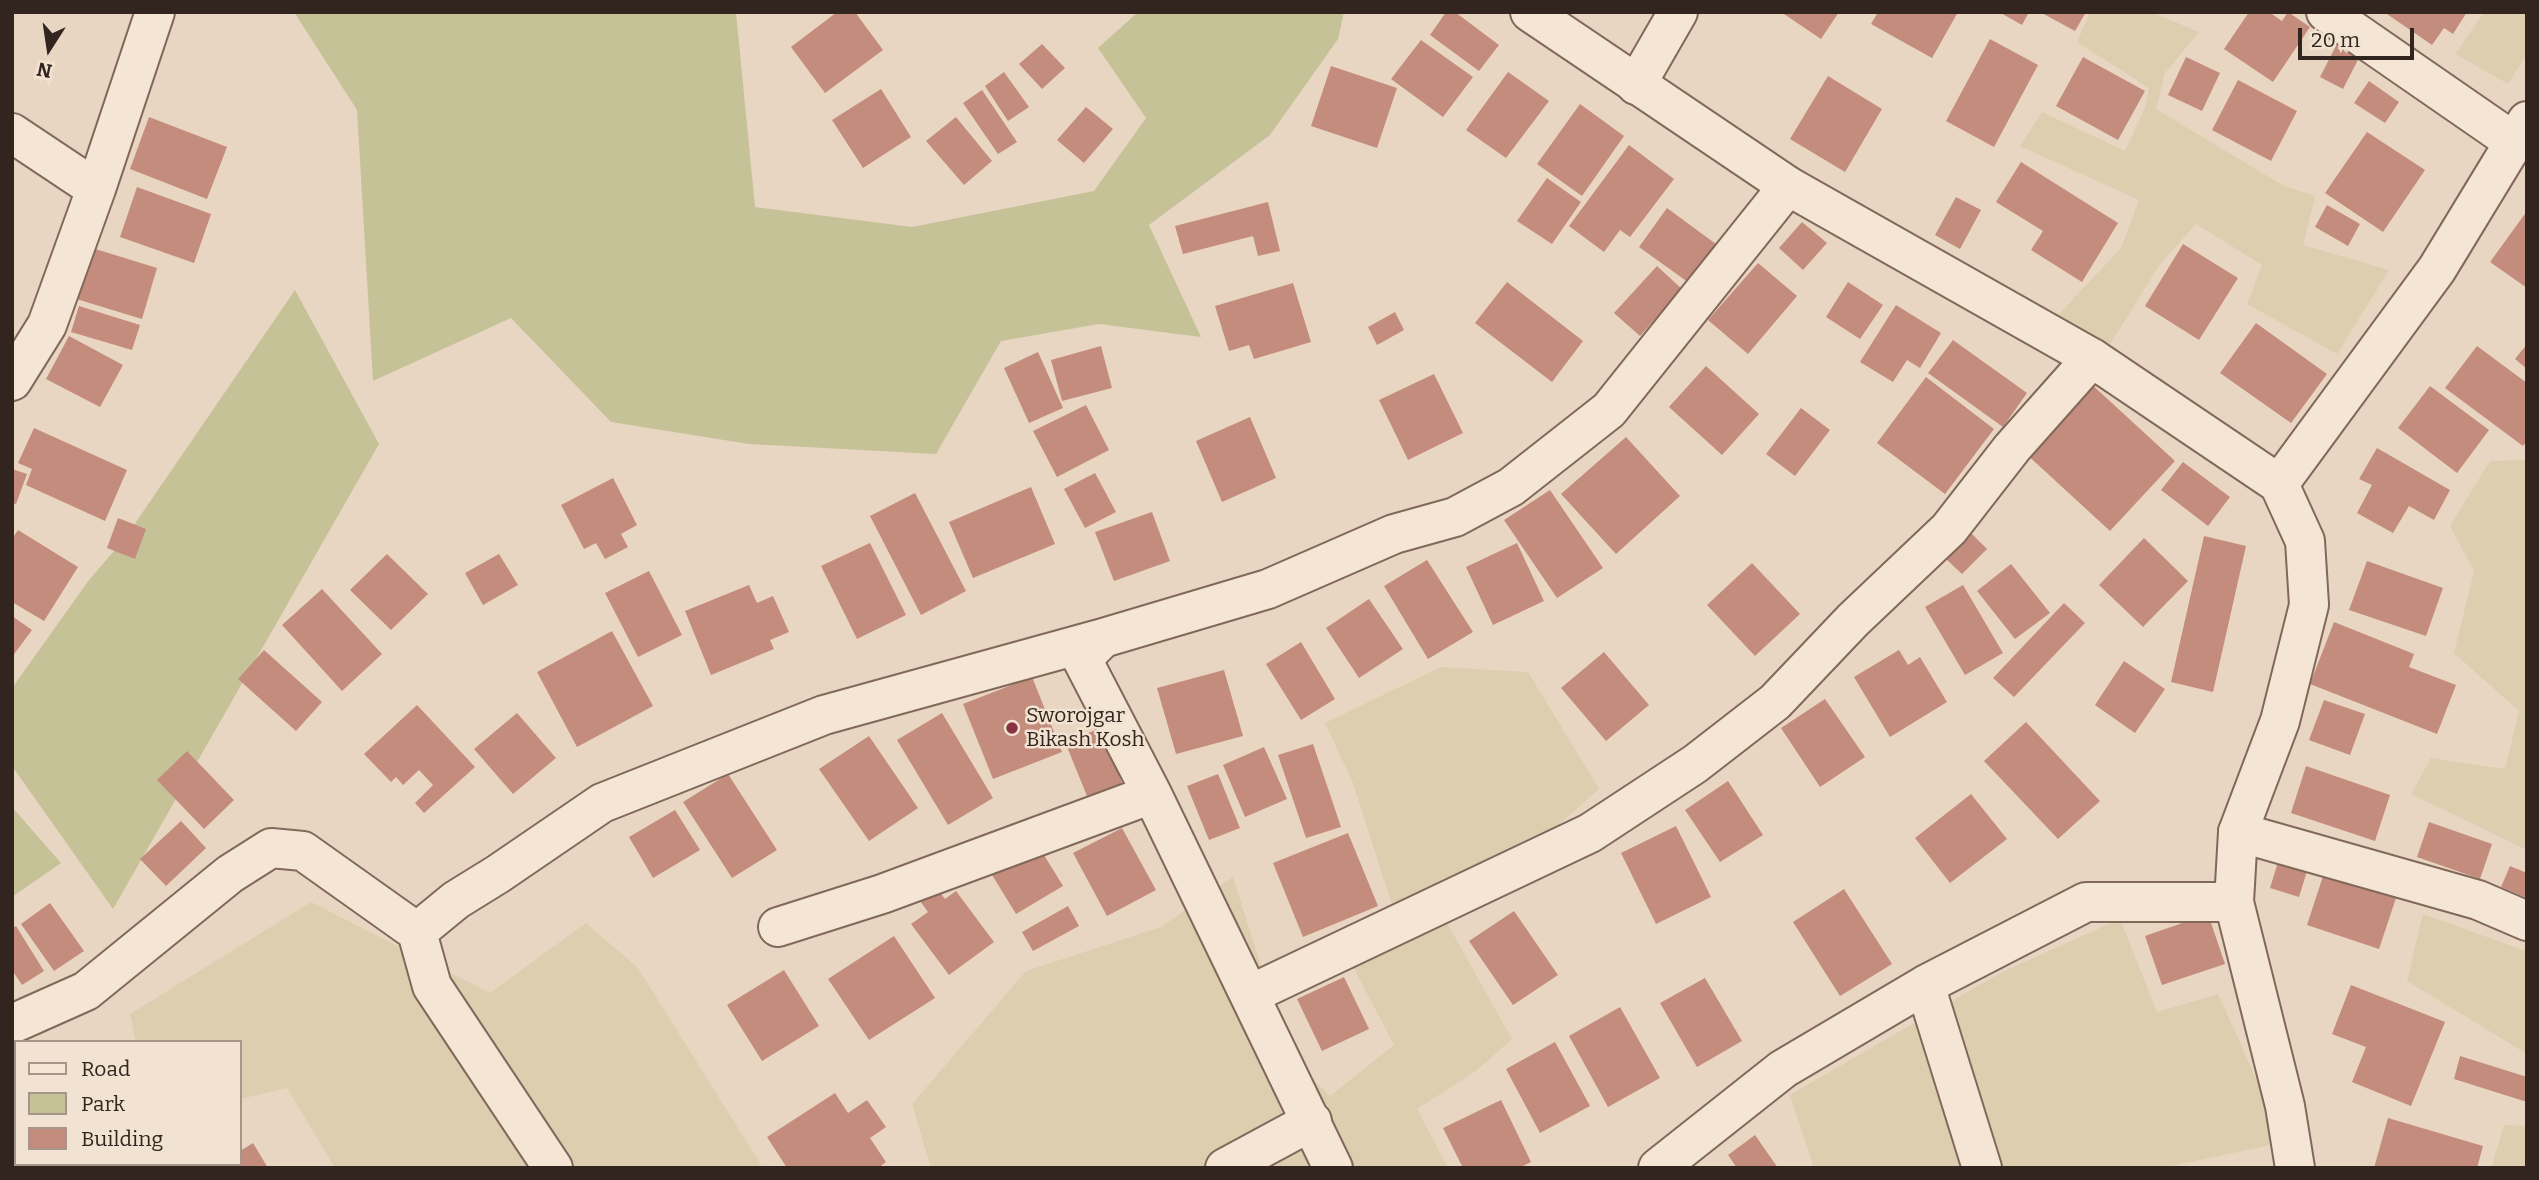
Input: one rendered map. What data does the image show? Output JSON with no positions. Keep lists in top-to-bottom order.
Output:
{
  "places": ["Sworojgar Bikash Kosh"],
  "legend": ["Road", "Park", "Building"],
  "scale_bar": "20 m",
  "north": "bottom"
}
